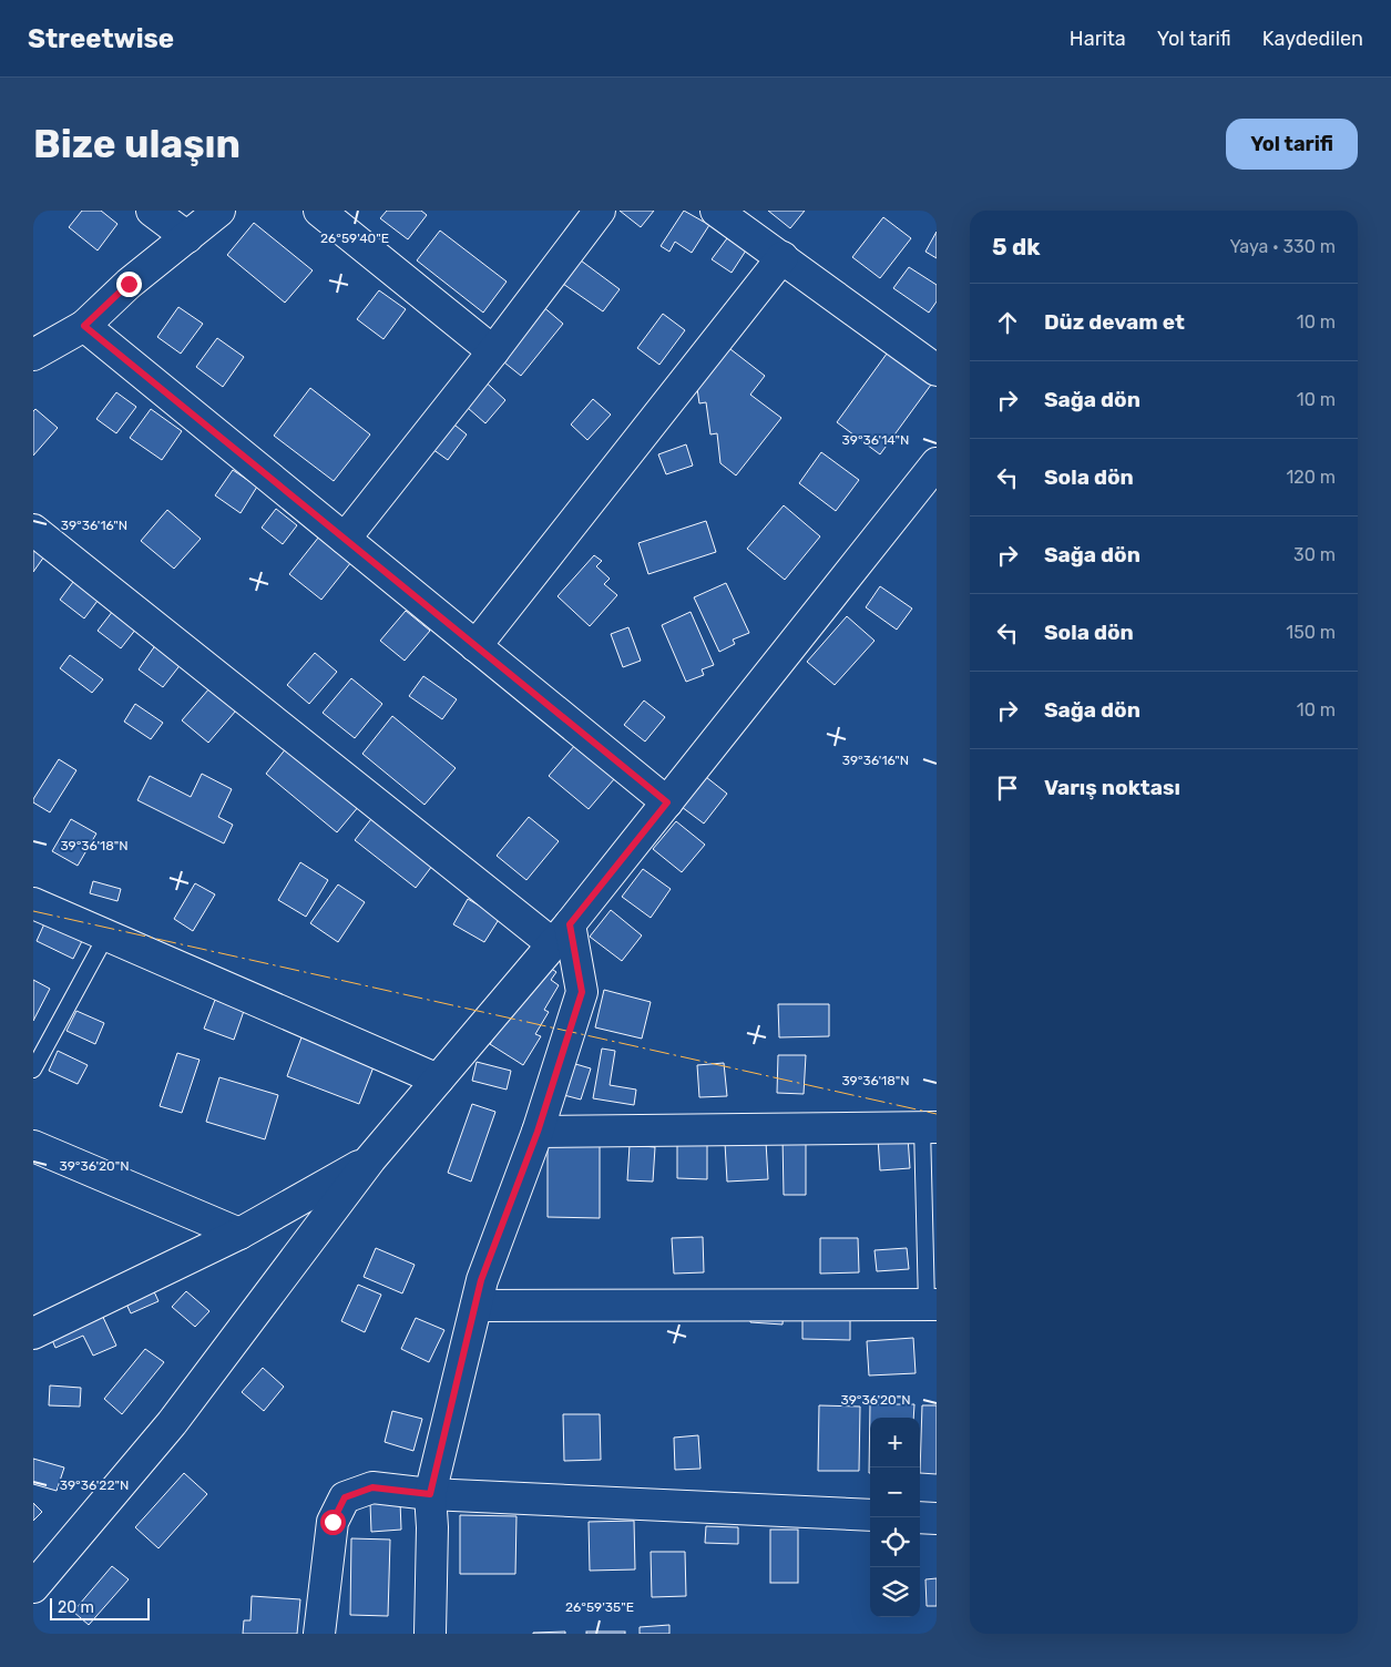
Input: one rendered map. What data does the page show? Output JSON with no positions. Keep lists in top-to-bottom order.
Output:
{
  "scale_bar": "20 m",
  "page": {
    "header": "Streetwise",
    "nav": ["Harita", "Yol tarifi", "Kaydedilen"],
    "buttons": "Yol tarifi",
    "title": "Bize ulaşın",
    "heading": ["5 dk", "Yaya · 330 m"],
    "list": [
      ["Düz devam et", "10 m"],
      ["Sağa dön", "10 m"],
      ["Sola dön", "120 m"],
      ["Sağa dön", "30 m"],
      ["Sola dön", "150 m"],
      ["Sağa dön", "10 m"],
      "Varış noktası"
    ],
    "map_buttons": ["+", "−"],
    "scale": "20 m"
  },
  "coordinates": [
    "26°59'40\"E",
    "39°36'14\"N",
    "39°36'16\"N",
    "39°36'18\"N",
    "39°36'20\"N",
    "39°36'22\"N",
    "26°59'35\"E"
  ]
}
